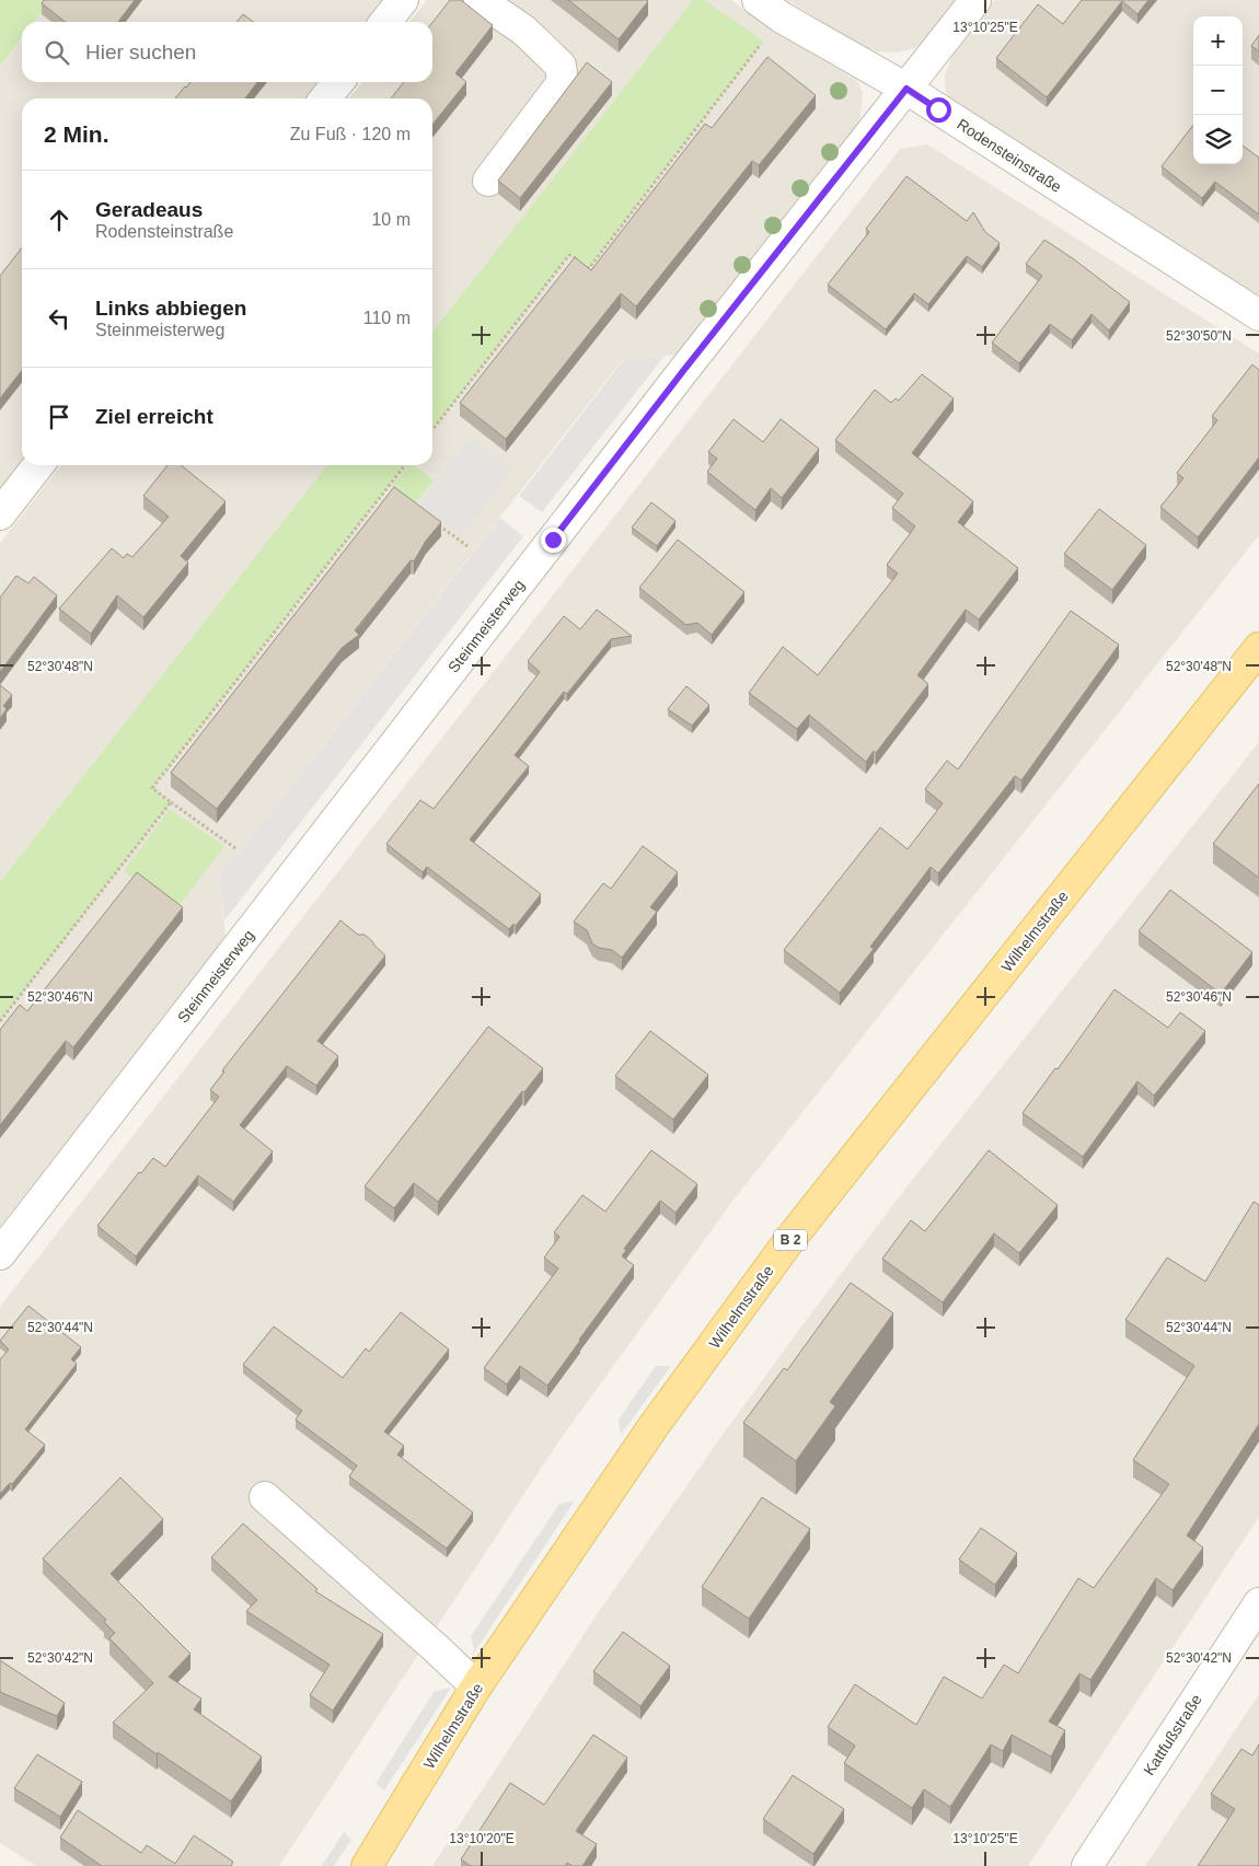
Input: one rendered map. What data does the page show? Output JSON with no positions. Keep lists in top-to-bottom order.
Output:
{
  "streets": {
    "main road": ["Wilhelmstraße", "B 2"],
    "street": ["Rodensteinstraße", "Steinmeisterweg", "Kattfußstraße"]
  },
  "crossings": [
    ["Rodensteinstraße", "Steinmeisterweg"]
  ],
  "page": {
    "map_buttons": ["+", "−"],
    "search": "Hier suchen",
    "heading": ["2 Min.", "Zu Fuß · 120 m"],
    "list": [
      ["Geradeaus", "Rodensteinstraße", "10 m"],
      ["Links abbiegen", "Steinmeisterweg", "110 m"],
      "Ziel erreicht"
    ]
  },
  "coordinates": [
    "13°10'25\"E",
    "52°30'50\"N",
    "52°30'48\"N",
    "52°30'46\"N",
    "52°30'44\"N",
    "52°30'42\"N",
    "13°10'20\"E"
  ]
}
